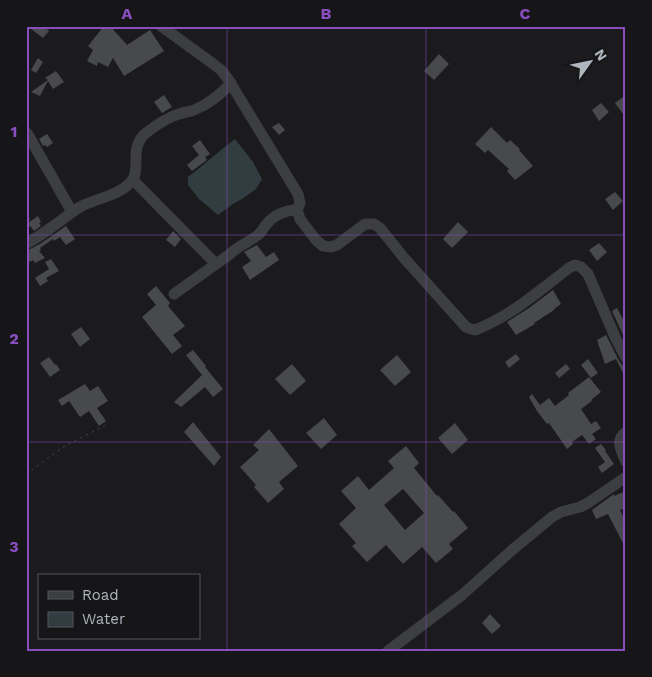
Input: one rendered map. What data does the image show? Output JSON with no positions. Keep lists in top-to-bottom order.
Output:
{
  "legend": ["Road", "Water"],
  "north": "top right",
  "grid": {
    "columns": ["A", "B", "C"],
    "rows": ["1", "2", "3"]
  }
}
